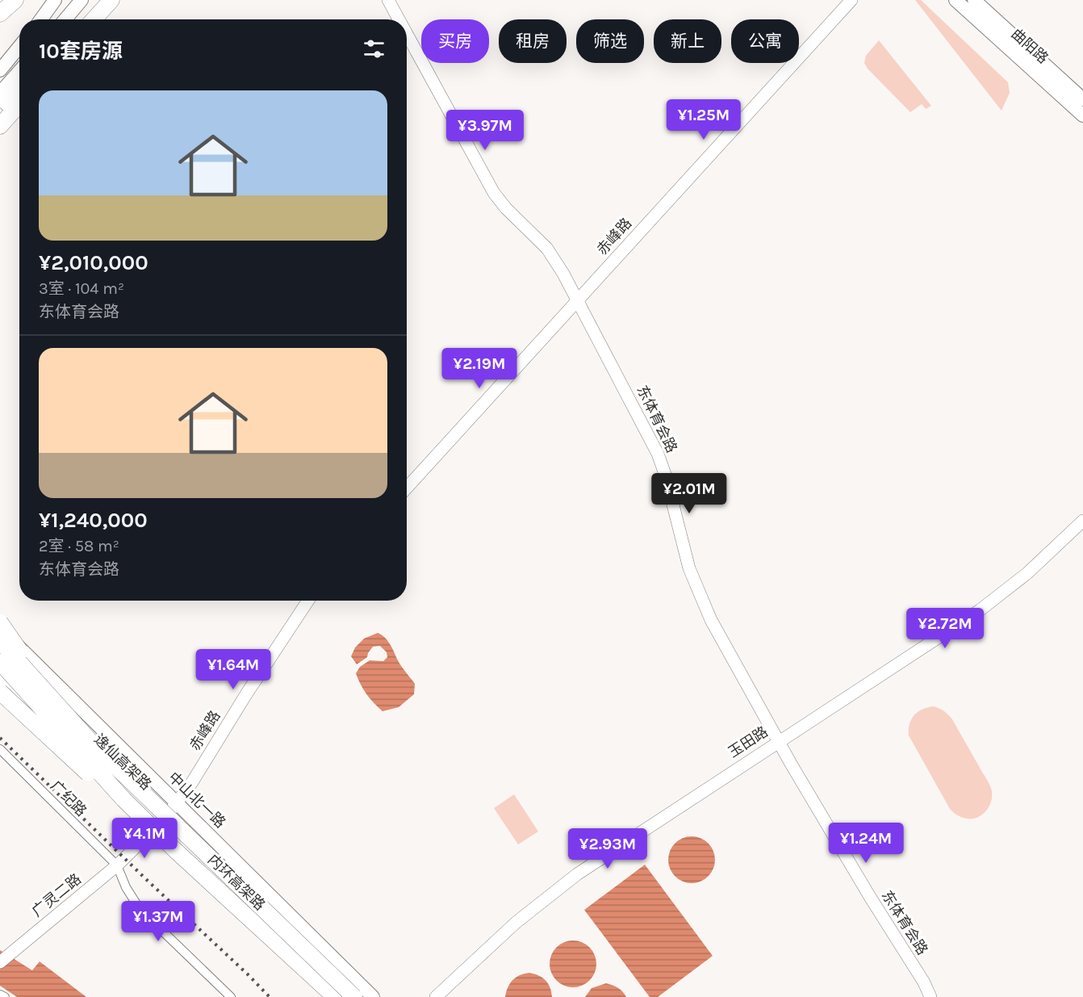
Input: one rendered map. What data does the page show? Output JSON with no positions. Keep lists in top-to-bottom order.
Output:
{
  "streets": {
    "highway": ["逸仙高架路", "内环高架路"],
    "main road": ["曲阳路", "中山北一路"],
    "street": [
      "赤峰路",
      "东体育会路",
      "玉田路",
      "广纪路",
      "广灵二路"
    ]
  },
  "crossings": [
    ["赤峰路", "东体育会路"],
    ["赤峰路", "中山北一路"],
    ["赤峰路", "广灵二路"],
    ["东体育会路", "玉田路"],
    ["逸仙高架路", "中山北一路"],
    ["逸仙高架路", "内环高架路"],
    ["广纪路", "广灵二路"]
  ],
  "page": {
    "chip": [
      "买房",
      "租房",
      "筛选",
      "新上",
      "公寓"
    ],
    "heading": "10套房源",
    "list": [
      {
        "name": "¥2,010,000",
        "note": "3室 · 104 m² · 东体育会路"
      },
      {
        "name": "¥1,240,000",
        "note": "2室 · 58 m² · 东体育会路"
      }
    ],
    "price": [
      "¥1.25M",
      "¥3.97M",
      "¥2.19M",
      "¥2.01M",
      "¥2.72M",
      "¥1.64M",
      "¥4.1M",
      "¥1.24M",
      "¥2.93M",
      "¥1.37M"
    ]
  }
}
